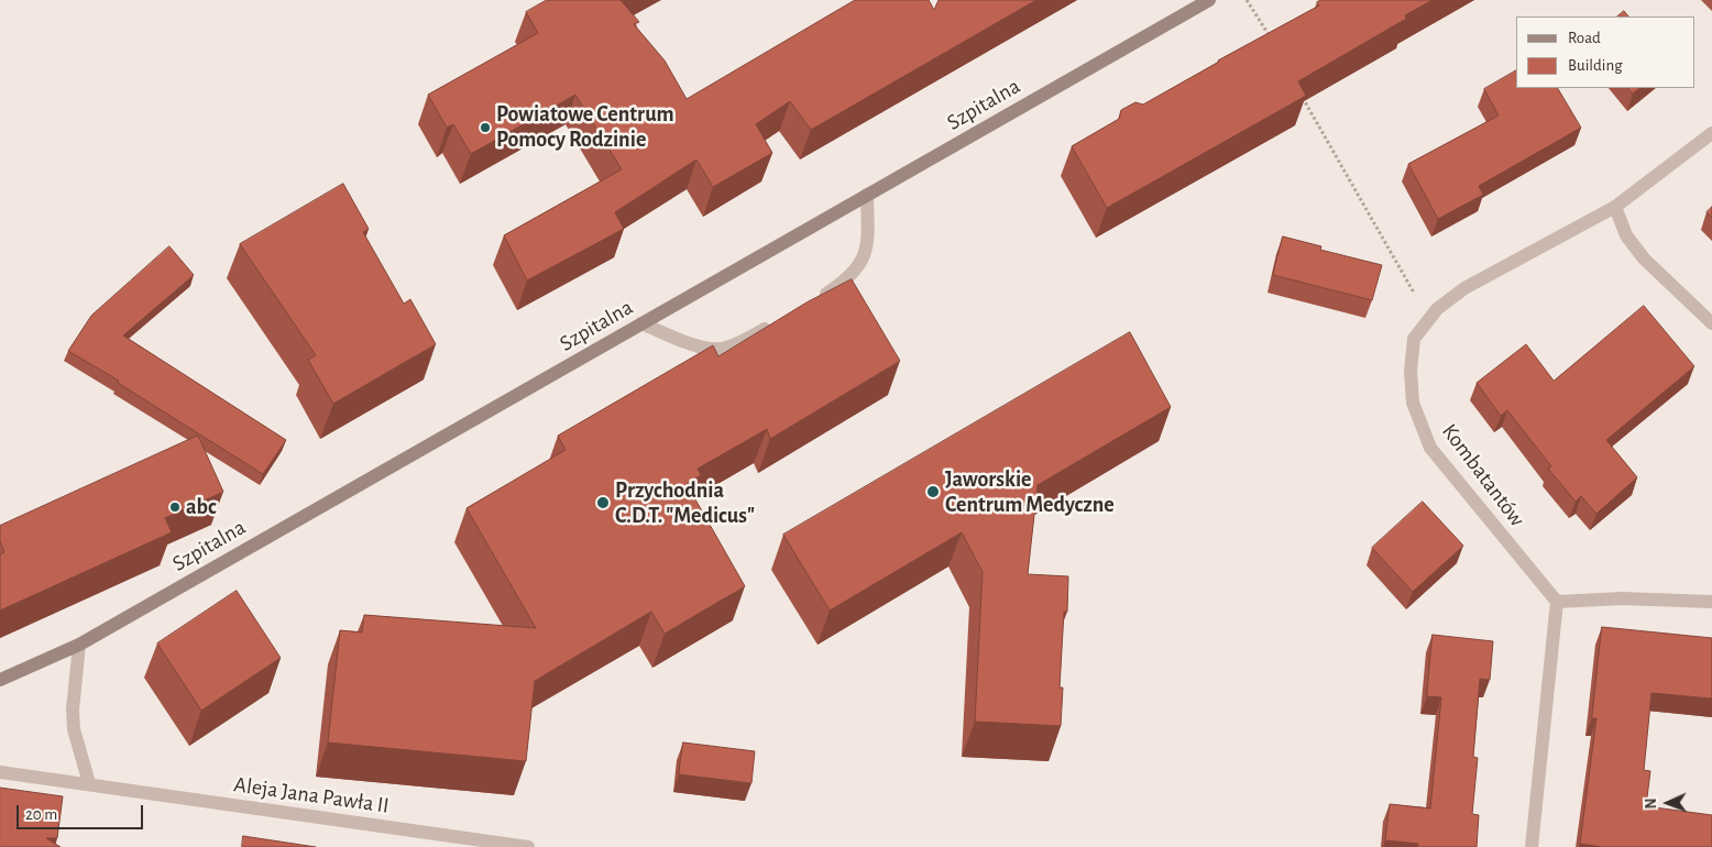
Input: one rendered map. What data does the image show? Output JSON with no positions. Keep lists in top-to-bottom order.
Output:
{
  "streets": {
    "street": ["Szpitalna", "Kombatantów", "Aleja Jana Pawła II"]
  },
  "places": [
    "Powiatowe Centrum Pomocy Rodzinie",
    "Jaworskie Centrum Medyczne",
    "Przychodnia C.D.T. \"Medicus\"",
    "abc"
  ],
  "legend": ["Road", "Building"],
  "scale_bar": "20 m",
  "north": "left"
}
